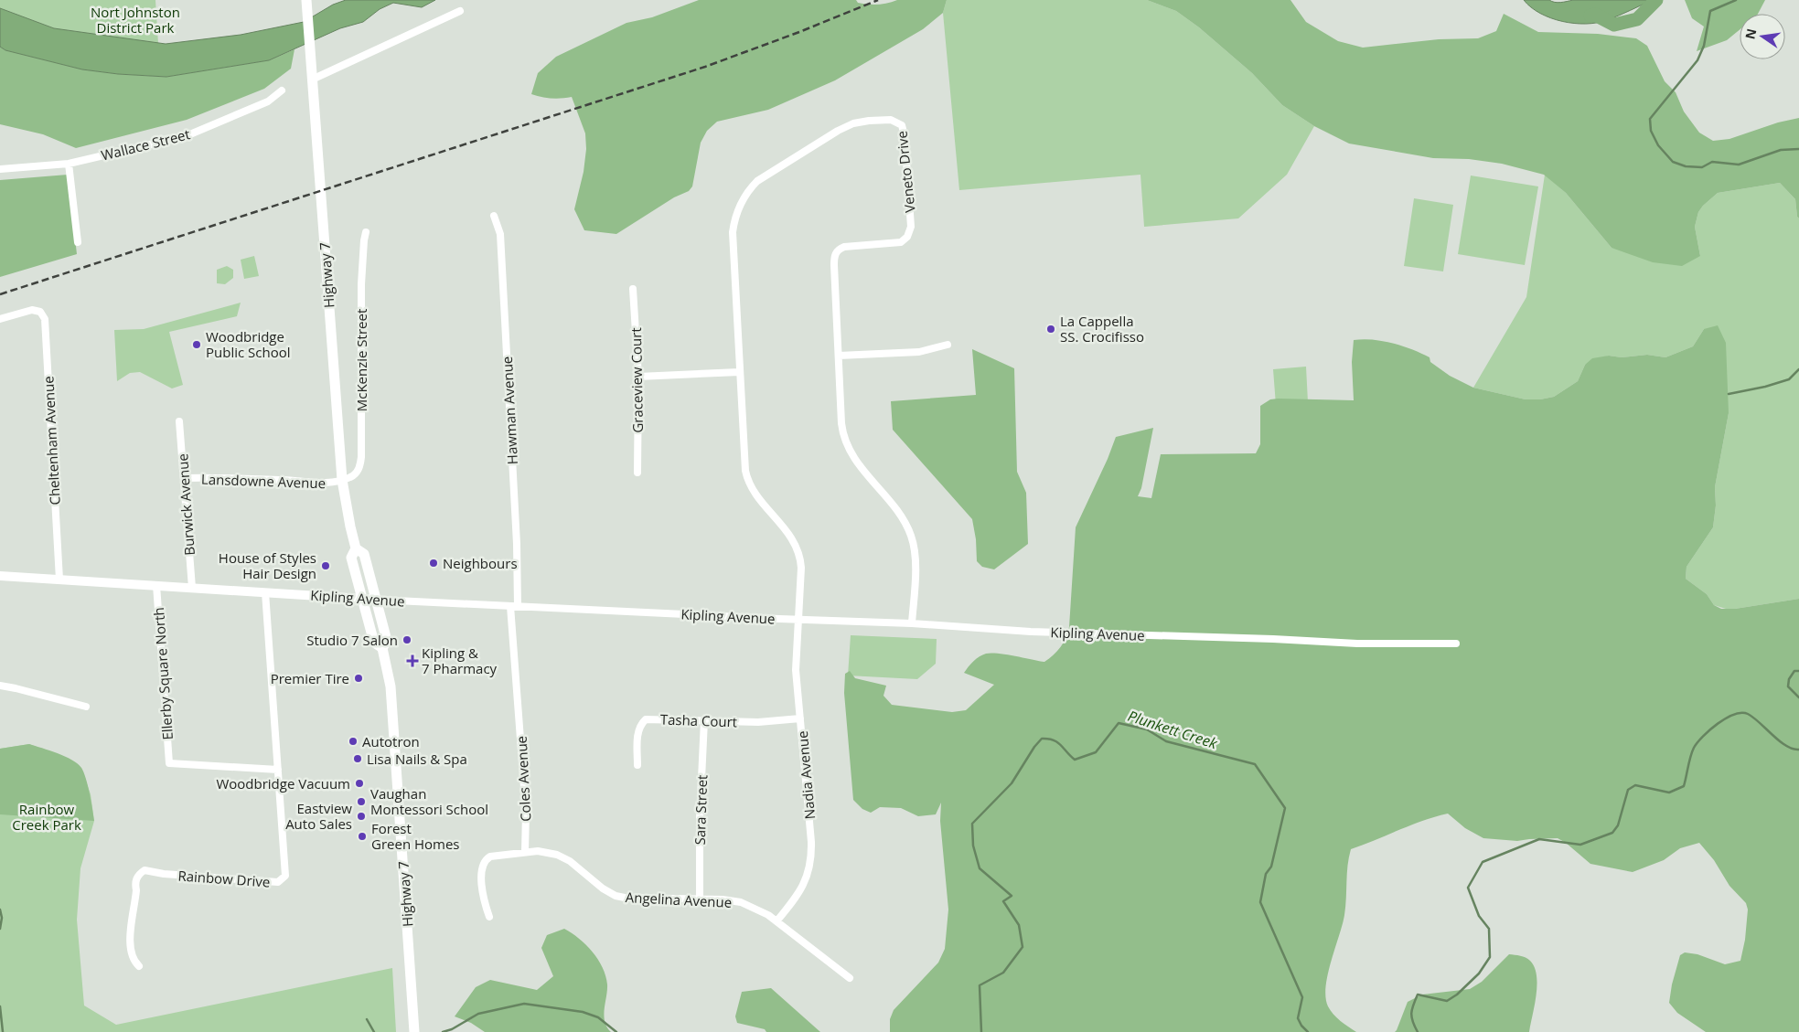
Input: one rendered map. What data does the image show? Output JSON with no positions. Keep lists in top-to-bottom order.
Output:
{
  "streets": {
    "main road": ["Highway 7"],
    "street": [
      "Wallace Street",
      "Veneto Drive",
      "McKenzie Street",
      "Graceview Court",
      "Hawman Avenue",
      "Cheltenham Avenue",
      "Lansdowne Avenue",
      "Burwick Avenue",
      "Kipling Avenue",
      "Ellerby Square North",
      "Tasha Court",
      "Nadia Avenue",
      "Coles Avenue",
      "Sara Street",
      "Rainbow Drive",
      "Angelina Avenue"
    ]
  },
  "crossings": [
    ["Veneto Drive", "Kipling Avenue"],
    ["Veneto Drive", "Nadia Avenue"],
    ["Highway 7", "McKenzie Street"],
    ["Highway 7", "Lansdowne Avenue"],
    ["Highway 7", "Kipling Avenue"],
    ["McKenzie Street", "Lansdowne Avenue"],
    ["Hawman Avenue", "Kipling Avenue"],
    ["Hawman Avenue", "Coles Avenue"],
    ["Cheltenham Avenue", "Kipling Avenue"],
    ["Lansdowne Avenue", "Burwick Avenue"],
    ["Burwick Avenue", "Kipling Avenue"],
    ["Kipling Avenue", "Ellerby Square North"],
    ["Kipling Avenue", "Nadia Avenue"],
    ["Kipling Avenue", "Coles Avenue"],
    ["Kipling Avenue", "Rainbow Drive"],
    ["Ellerby Square North", "Rainbow Drive"],
    ["Tasha Court", "Nadia Avenue"],
    ["Tasha Court", "Sara Street"],
    ["Nadia Avenue", "Angelina Avenue"],
    ["Coles Avenue", "Angelina Avenue"],
    ["Sara Street", "Angelina Avenue"]
  ],
  "water": ["Plunkett Creek"],
  "parks": ["Nort Johnston District Park", "Rainbow Creek Park"],
  "places": {
    "other": [
      "La Cappella SS. Crocifisso",
      "Woodbridge Public School",
      "Neighbours",
      "House of Styles Hair Design",
      "Studio 7 Salon",
      "Premier Tire",
      "Autotron",
      "Lisa Nails & Spa",
      "Woodbridge Vacuum",
      "Vaughan Montessori School",
      "Eastview Auto Sales",
      "Forest Green Homes"
    ],
    "health": ["Kipling & 7 Pharmacy"]
  },
  "north": "left"
}
